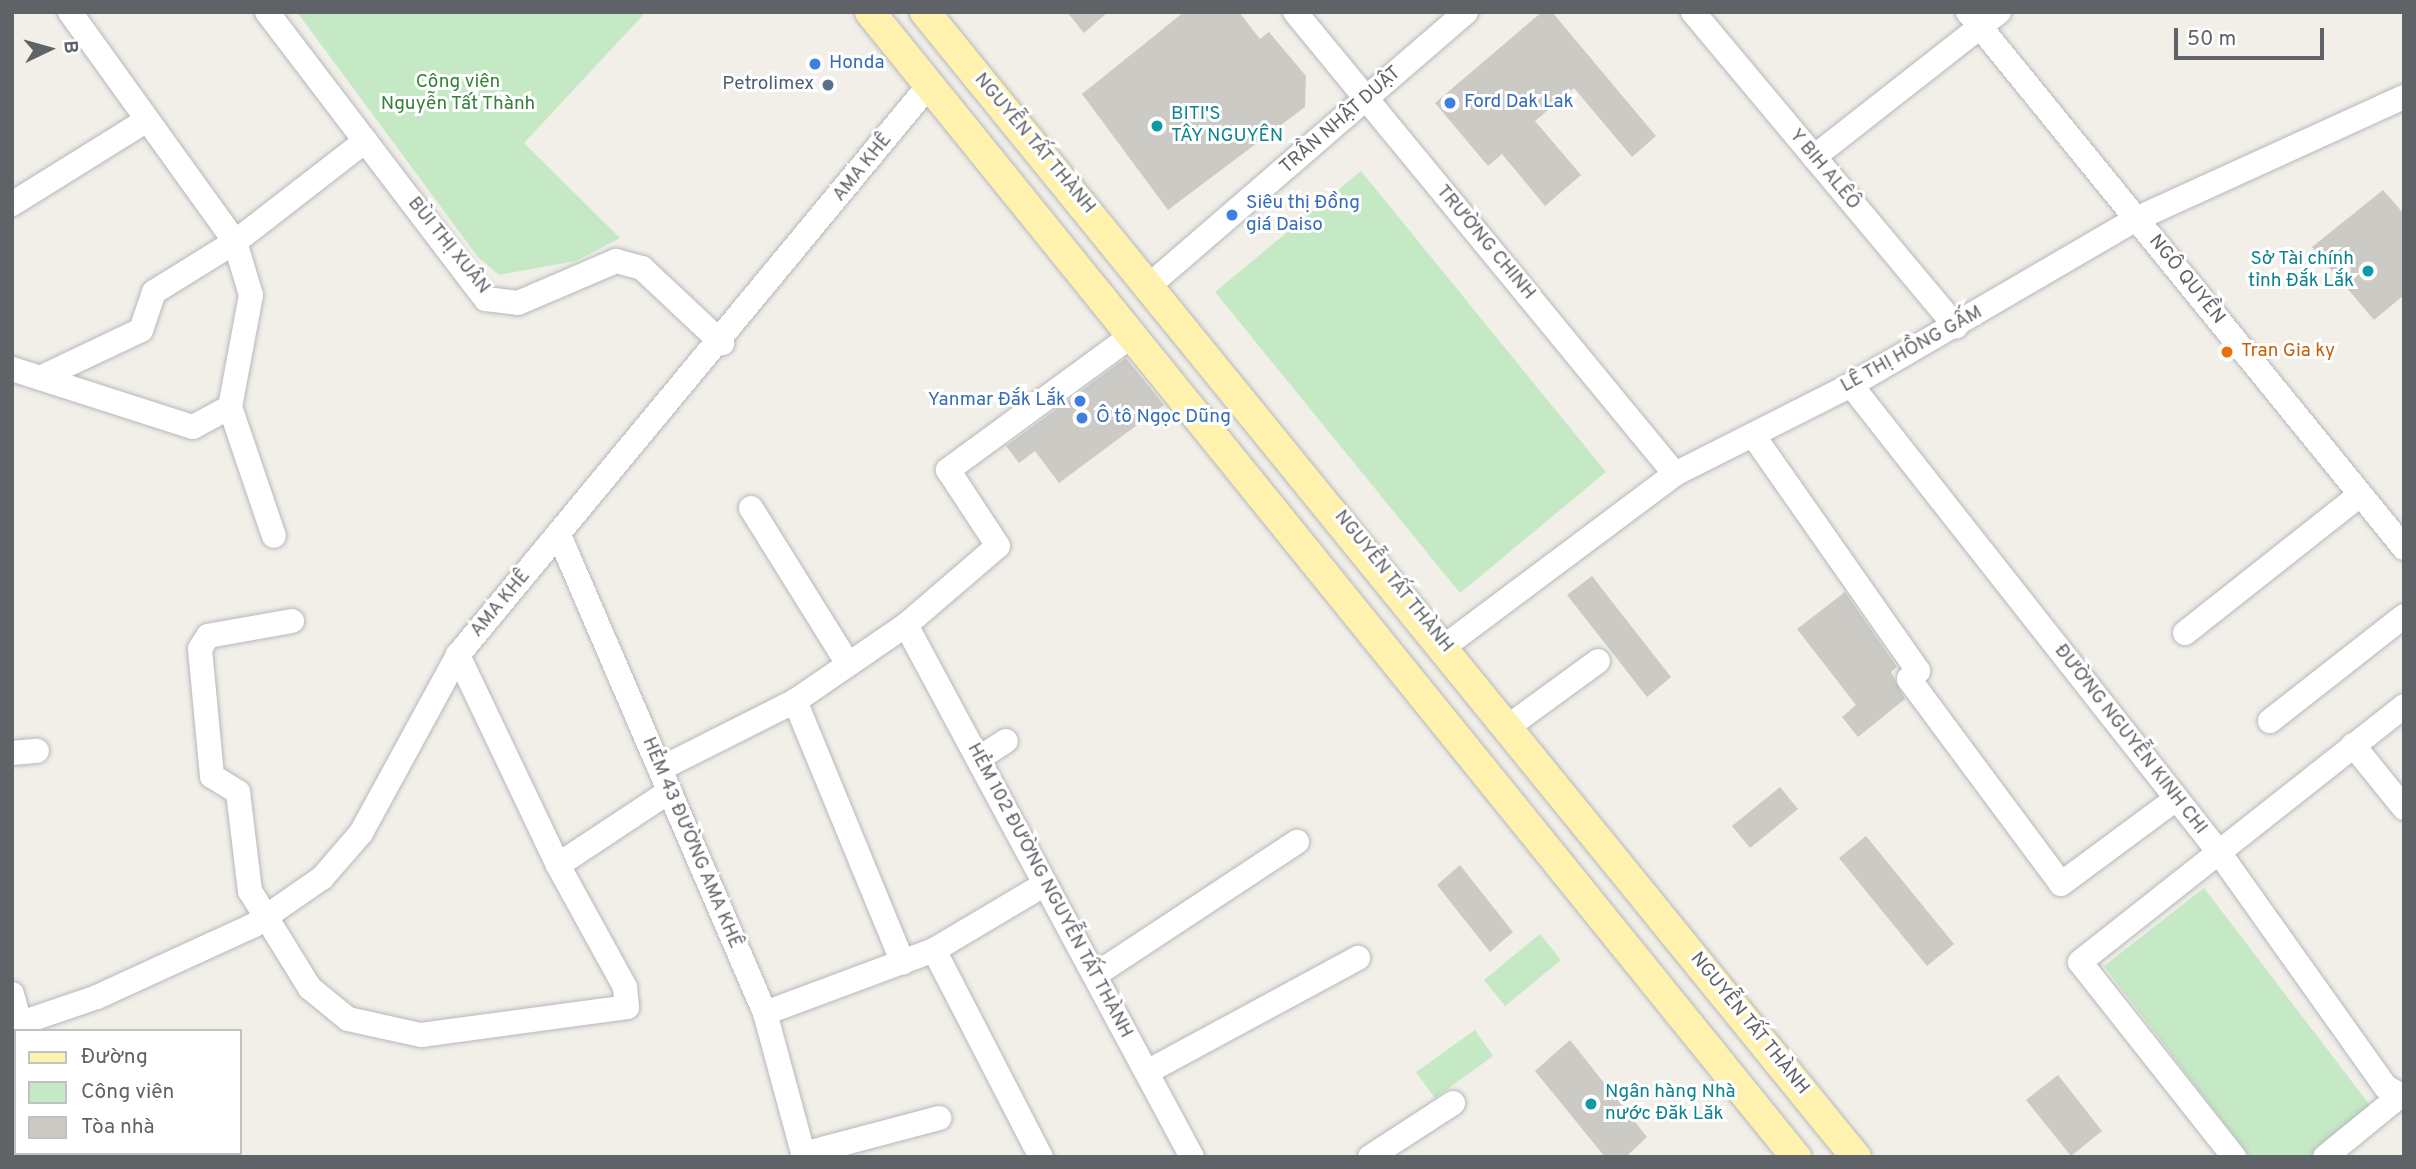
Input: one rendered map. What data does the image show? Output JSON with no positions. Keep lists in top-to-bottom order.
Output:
{
  "streets": {
    "main road": ["NGUYỄN TẤT THÀNH"],
    "street": [
      "TRẦN NHẬT DUẬT",
      "AMA KHÊ",
      "Y BIH ALÊÔ",
      "TRƯỜNG CHINH",
      "BÙI THỊ XUÂN",
      "NGÔ QUYỀN",
      "LÊ THỊ HỒNG GẤM",
      "ĐƯỜNG NGUYỄN KINH CHI",
      "HẺM 43 ĐƯỜNG AMA KHÊ",
      "HẺM 102 ĐƯỜNG NGUYỄN TẤT THÀNH"
    ]
  },
  "crossings": [
    ["TRẦN NHẬT DUẬT", "NGUYỄN TẤT THÀNH"],
    ["TRẦN NHẬT DUẬT", "TRƯỜNG CHINH"],
    ["NGUYỄN TẤT THÀNH", "LÊ THỊ HỒNG GẤM"],
    ["AMA KHÊ", "BÙI THỊ XUÂN"],
    ["AMA KHÊ", "HẺM 43 ĐƯỜNG AMA KHÊ"],
    ["Y BIH ALÊÔ", "LÊ THỊ HỒNG GẤM"],
    ["TRƯỜNG CHINH", "LÊ THỊ HỒNG GẤM"],
    ["NGÔ QUYỀN", "LÊ THỊ HỒNG GẤM"],
    ["LÊ THỊ HỒNG GẤM", "ĐƯỜNG NGUYỄN KINH CHI"]
  ],
  "parks": ["Công viên Nguyễn Tất Thành"],
  "places": [
    "Honda",
    "Petrolimex",
    "Ford Dak Lak",
    "BITI'S TÂY NGUYÊN",
    "Siêu thị Đồng giá Daiso",
    "Sở Tài chính tỉnh Đắk Lắk",
    "Tran Gia ky",
    "Yanmar Đắk Lắk",
    "Ô tô Ngọc Dũng",
    "Ngân hàng Nhà nước Đăk Lăk"
  ],
  "legend": ["Đường", "Công viên", "Tòa nhà"],
  "scale_bar": "50 m",
  "north": "right"
}
